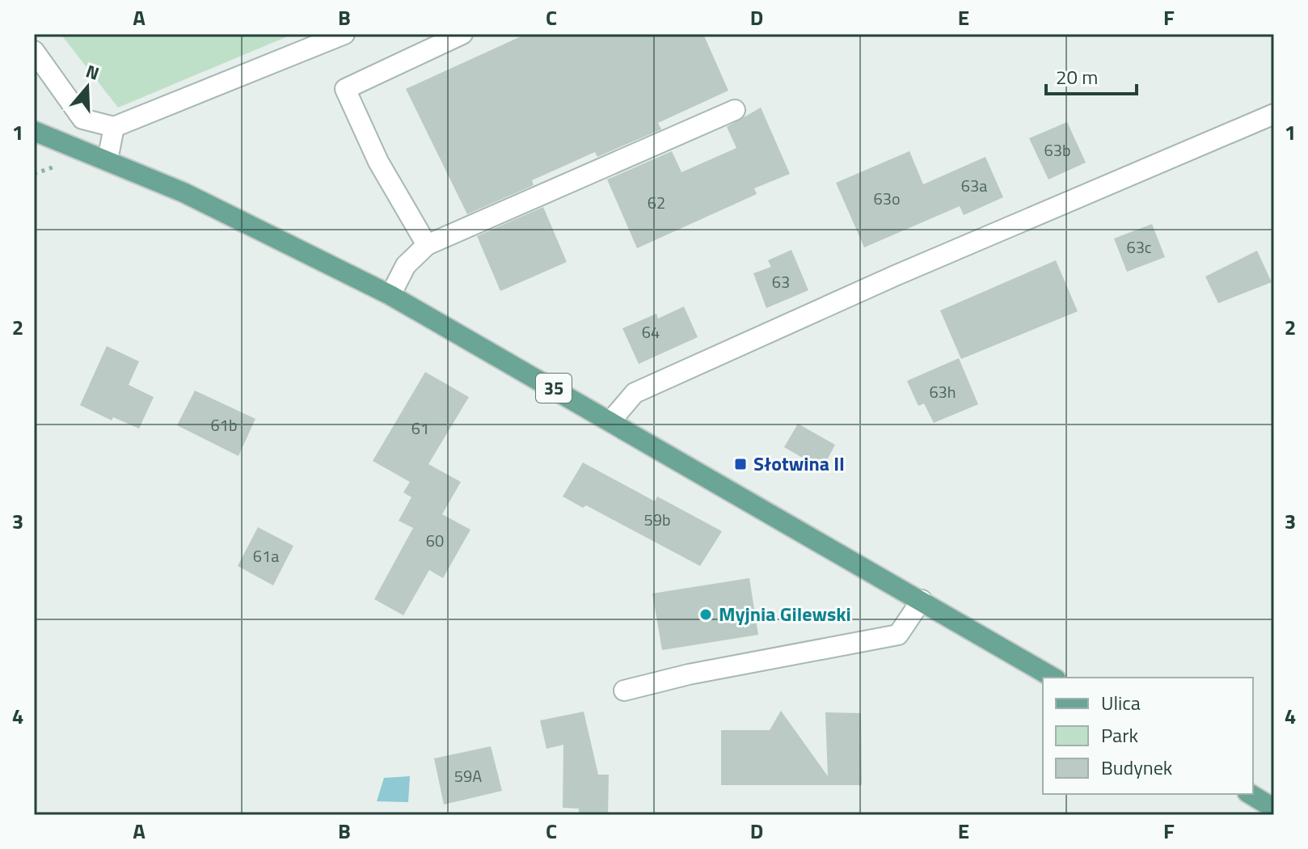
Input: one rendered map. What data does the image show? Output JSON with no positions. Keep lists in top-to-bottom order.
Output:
{
  "streets": {
    "main road": ["35"]
  },
  "places": {
    "transit": ["Słotwina II"],
    "other": ["Myjnia Gilewski"]
  },
  "house_numbers": [
    "63b",
    "63a",
    "63o",
    "62",
    "63c",
    "63",
    "64",
    "63h",
    "61b",
    "61",
    "59b",
    "60",
    "61a",
    "59A"
  ],
  "legend": ["Ulica", "Park", "Budynek"],
  "scale_bar": "20 m",
  "north": "top",
  "grid": {
    "columns": [
      "A",
      "B",
      "C",
      "D",
      "E",
      "F"
    ],
    "rows": [
      "1",
      "2",
      "3",
      "4"
    ]
  }
}
